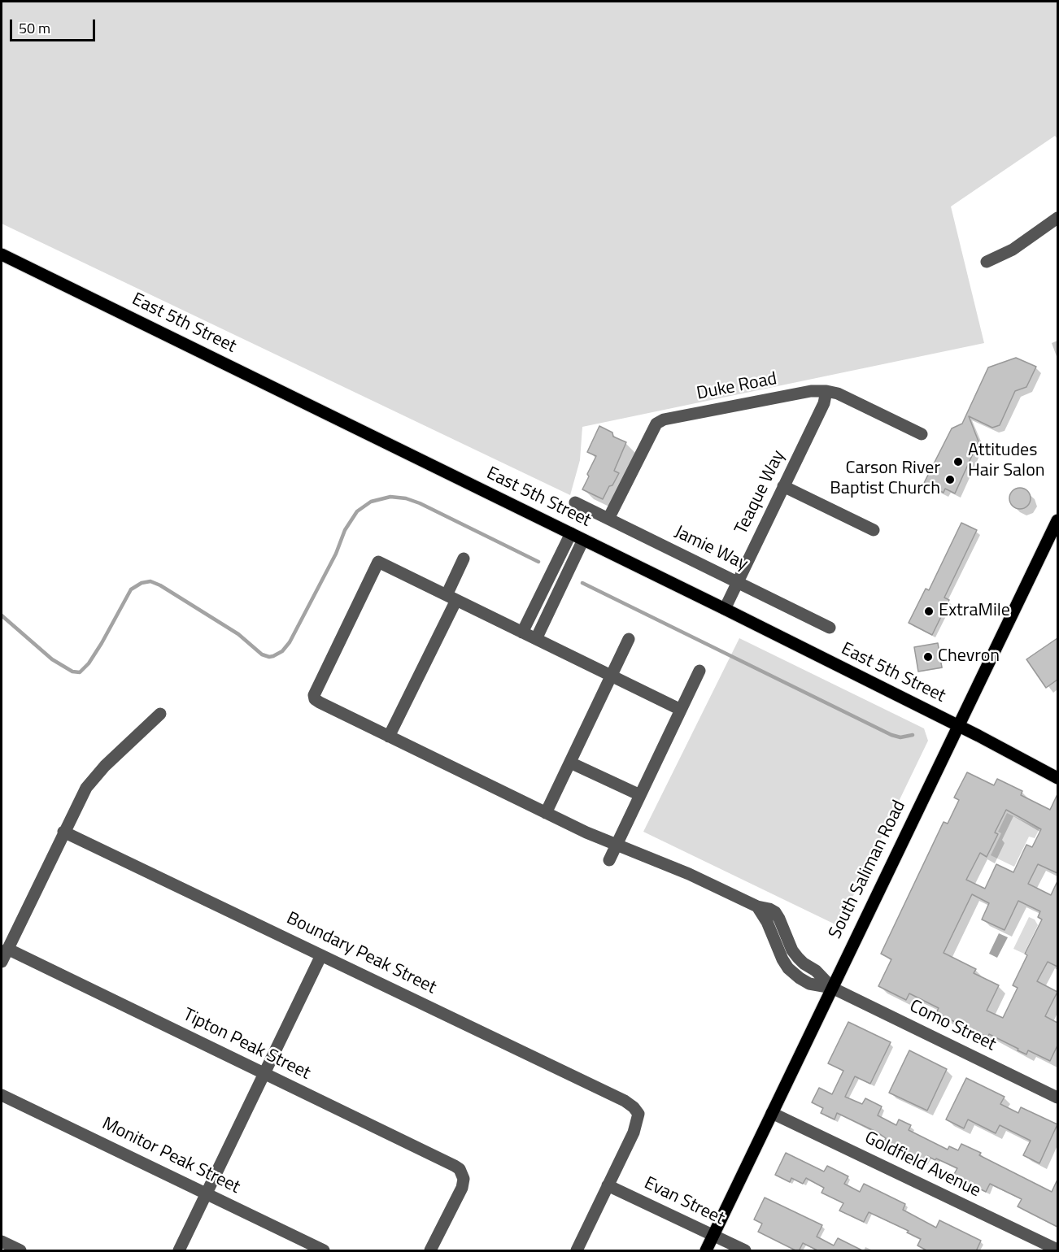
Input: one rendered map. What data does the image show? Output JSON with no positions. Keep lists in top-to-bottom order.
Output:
{
  "streets": {
    "main road": ["East 5th Street", "South Saliman Road"],
    "street": [
      "Duke Road",
      "Teaque Way",
      "Jamie Way",
      "Boundary Peak Street",
      "Como Street",
      "Tipton Peak Street",
      "Monitor Peak Street",
      "Goldfield Avenue",
      "Evan Street"
    ]
  },
  "crossings": [
    ["East 5th Street", "Teaque Way"],
    ["East 5th Street", "South Saliman Road"],
    ["Duke Road", "Teaque Way"],
    ["Duke Road", "Jamie Way"],
    ["Teaque Way", "Jamie Way"],
    ["South Saliman Road", "Como Street"],
    ["South Saliman Road", "Goldfield Avenue"],
    ["South Saliman Road", "Evan Street"],
    ["Boundary Peak Street", "Evan Street"]
  ],
  "places": [
    "Attitudes Hair Salon",
    "Carson River Baptist Church",
    "ExtraMile",
    "Chevron"
  ],
  "scale_bar": "50 m"
}
